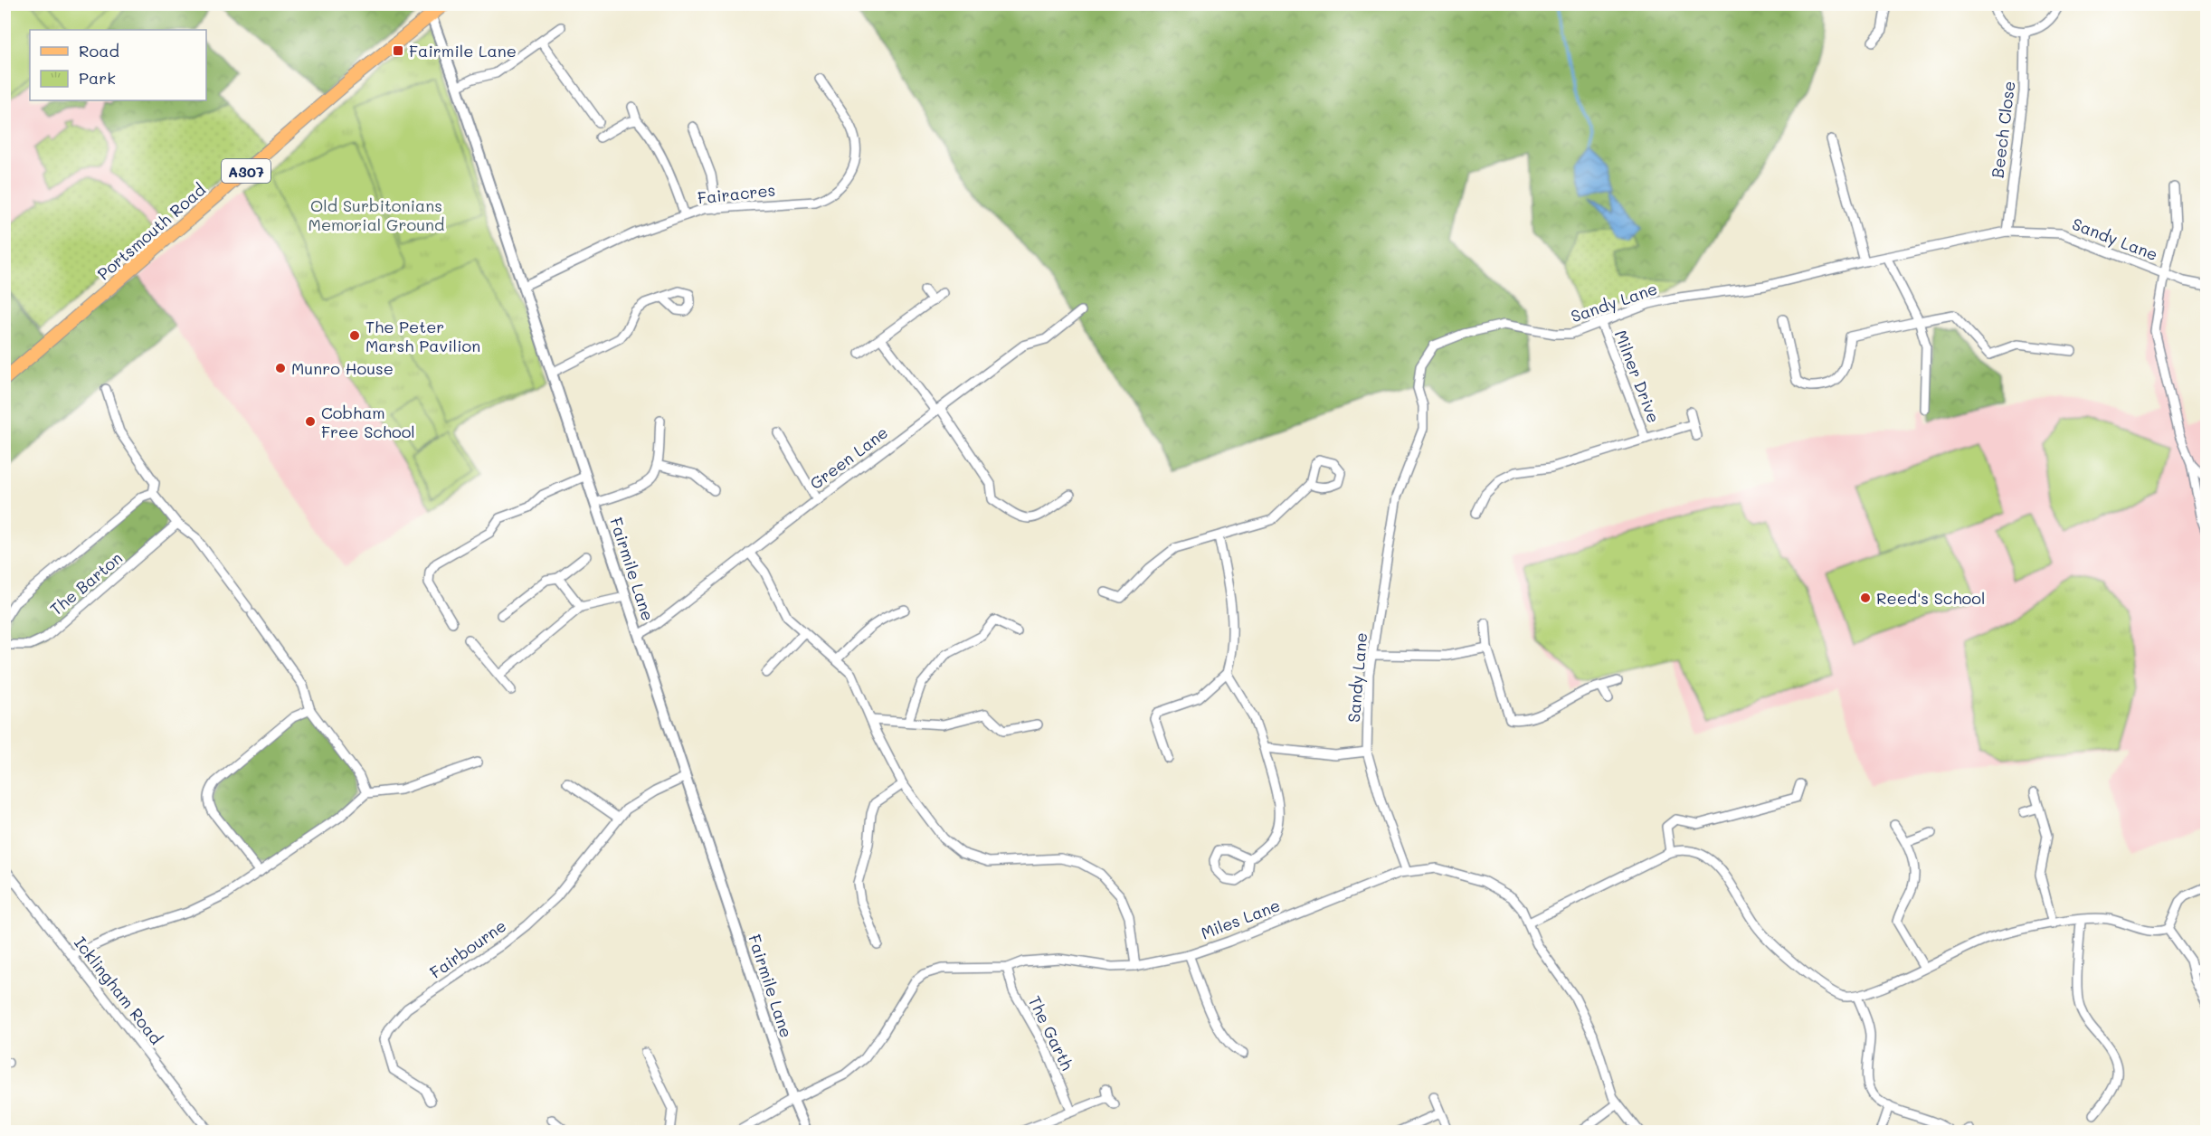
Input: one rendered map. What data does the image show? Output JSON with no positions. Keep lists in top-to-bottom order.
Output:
{
  "streets": {
    "main road": ["A307", "Portsmouth Road"],
    "street": [
      "Beech Close",
      "Fairacres",
      "Sandy Lane",
      "Milner Drive",
      "Green Lane",
      "Fairmile Lane",
      "The Barton",
      "Miles Lane",
      "Fairbourne",
      "Icklingham Road",
      "The Garth"
    ]
  },
  "crossings": [
    ["Beech Close", "Sandy Lane"],
    ["Fairacres", "Fairmile Lane"],
    ["Portsmouth Road", "Fairmile Lane"],
    ["Sandy Lane", "Milner Drive"],
    ["Sandy Lane", "Miles Lane"],
    ["Green Lane", "Fairmile Lane"],
    ["Fairmile Lane", "Miles Lane"],
    ["Fairmile Lane", "Fairbourne"],
    ["Miles Lane", "The Garth"]
  ],
  "parks": ["Old Surbitonians Memorial Ground"],
  "places": {
    "transit": ["Fairmile Lane"],
    "other": [
      "The Peter Marsh Pavilion",
      "Munro House",
      "Cobham Free School",
      "Reed's School"
    ]
  },
  "legend": ["Road", "Park"]
}
